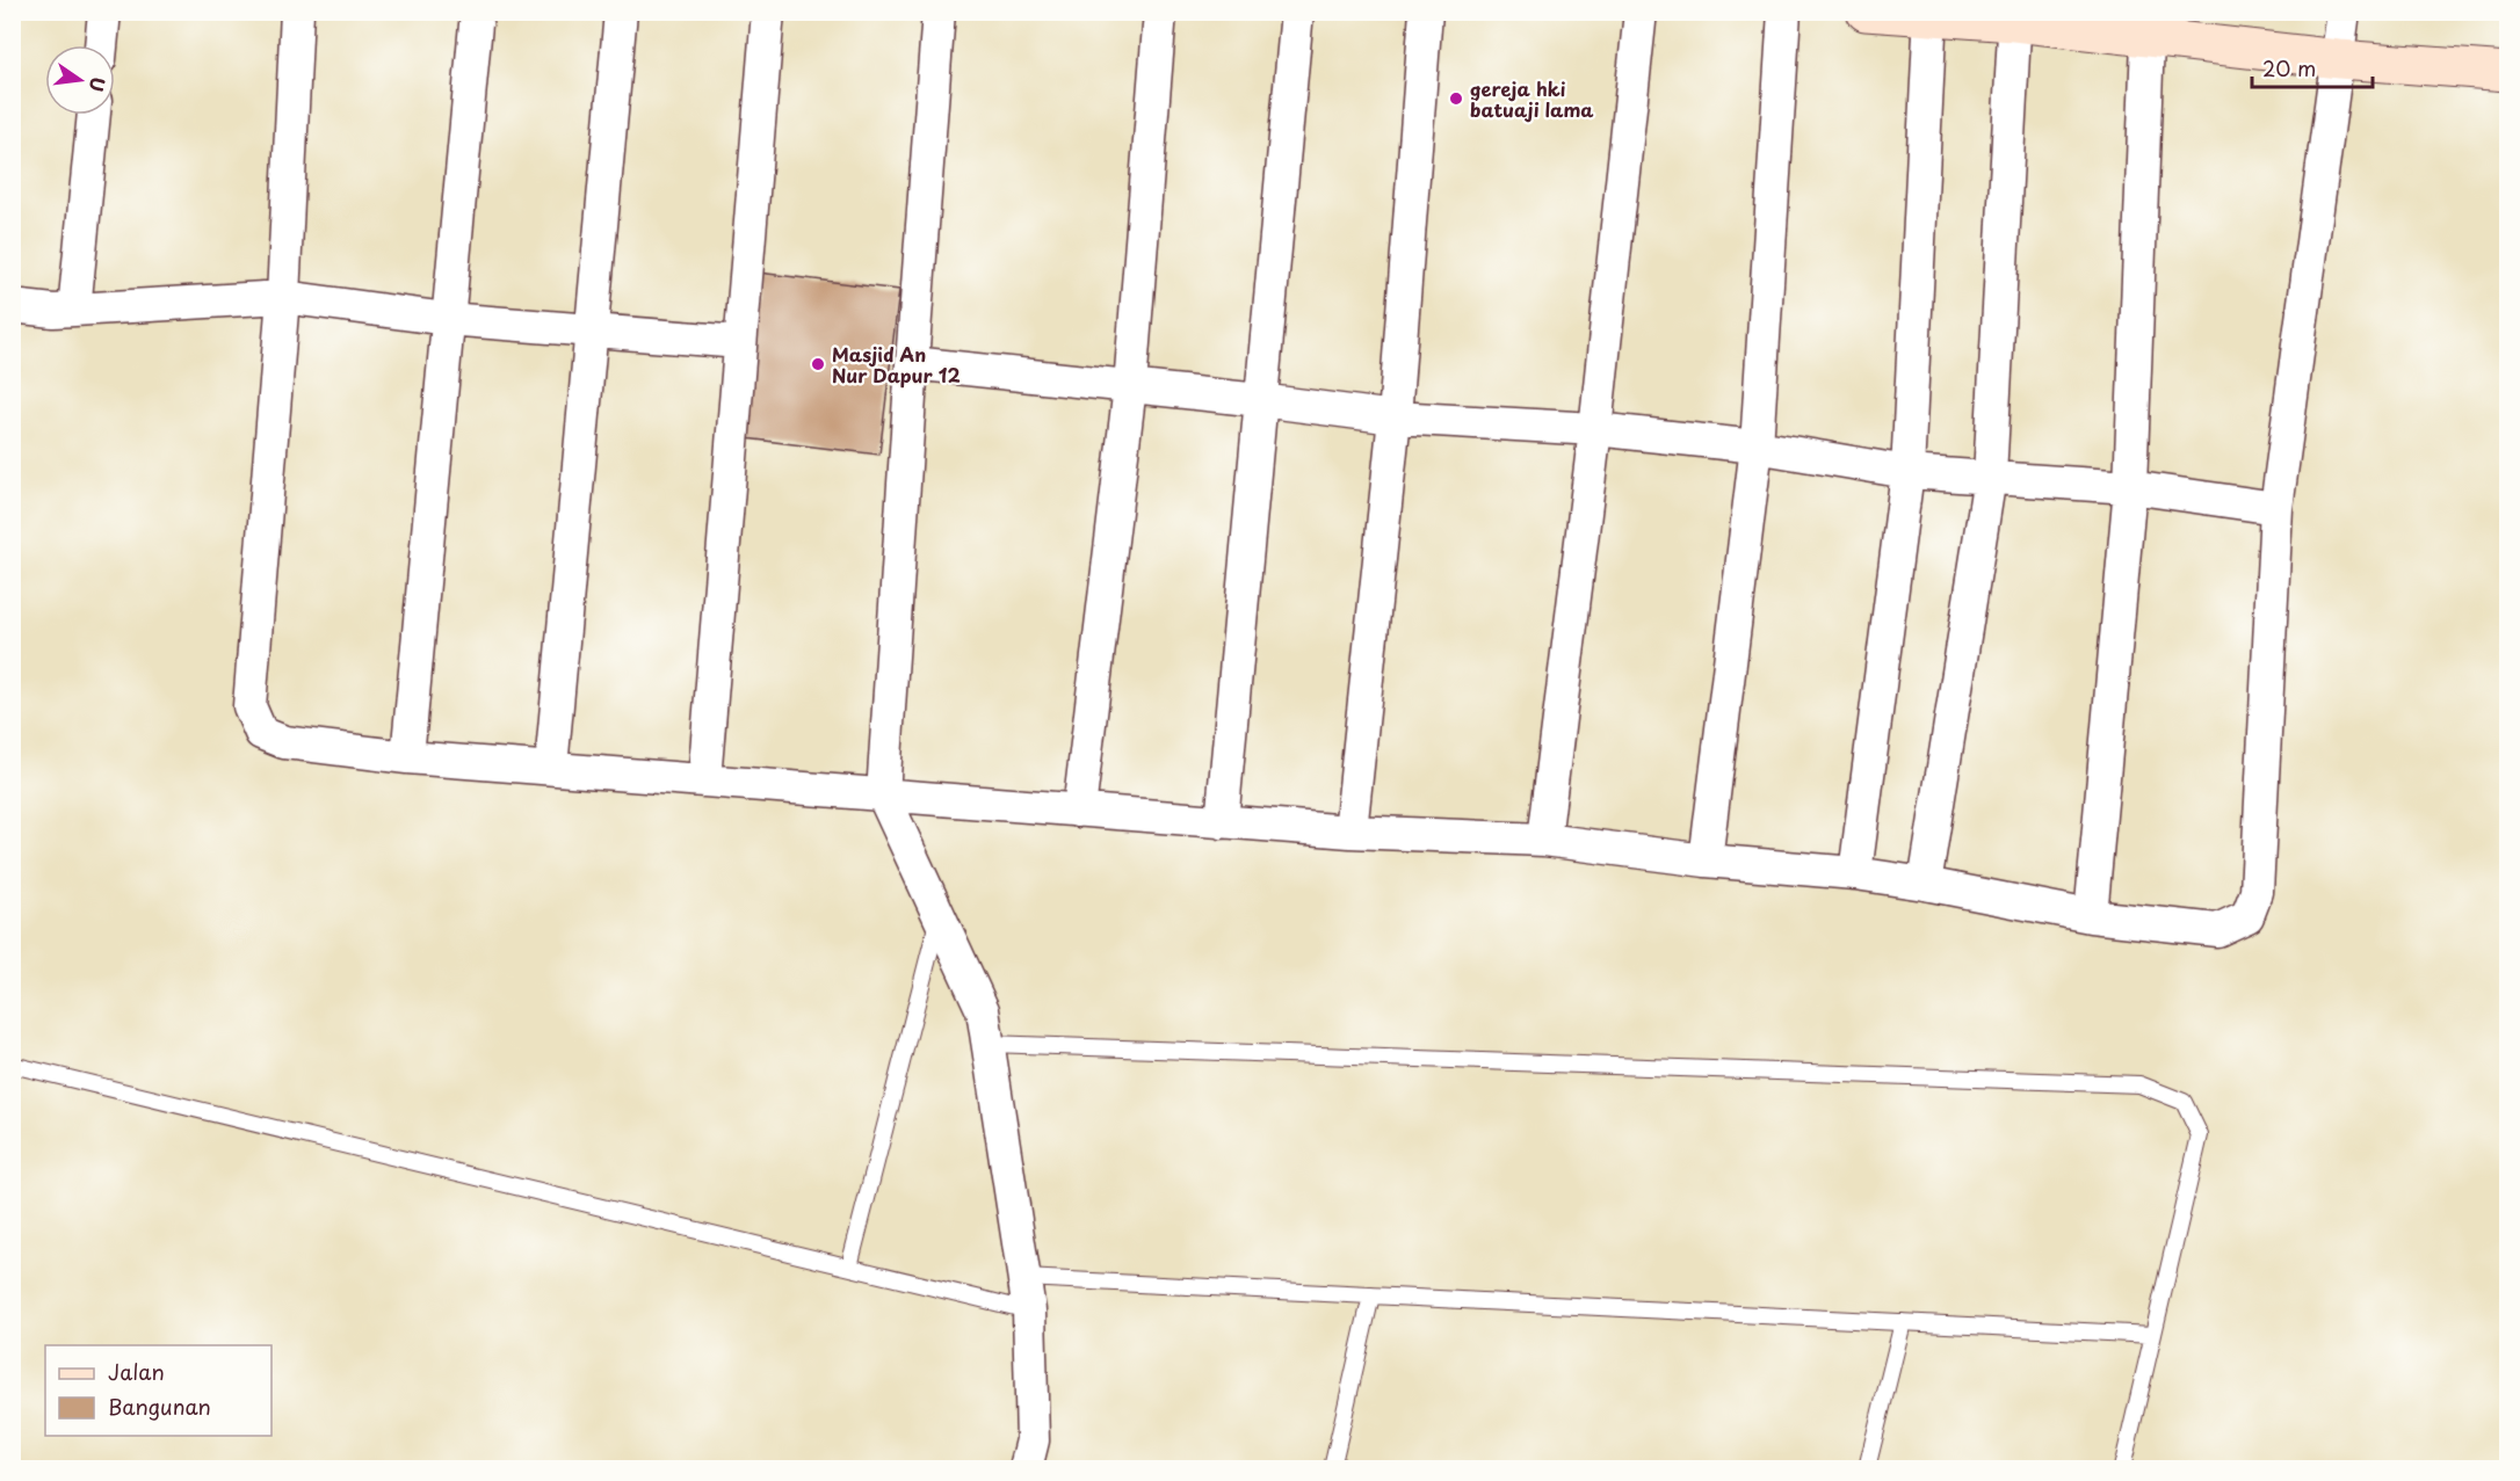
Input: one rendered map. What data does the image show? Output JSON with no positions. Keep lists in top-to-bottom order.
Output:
{
  "places": ["gereja hki batuaji lama", "Masjid An Nur Dapur 12"],
  "legend": ["Jalan", "Bangunan"],
  "scale_bar": "20 m",
  "north": "right"
}
